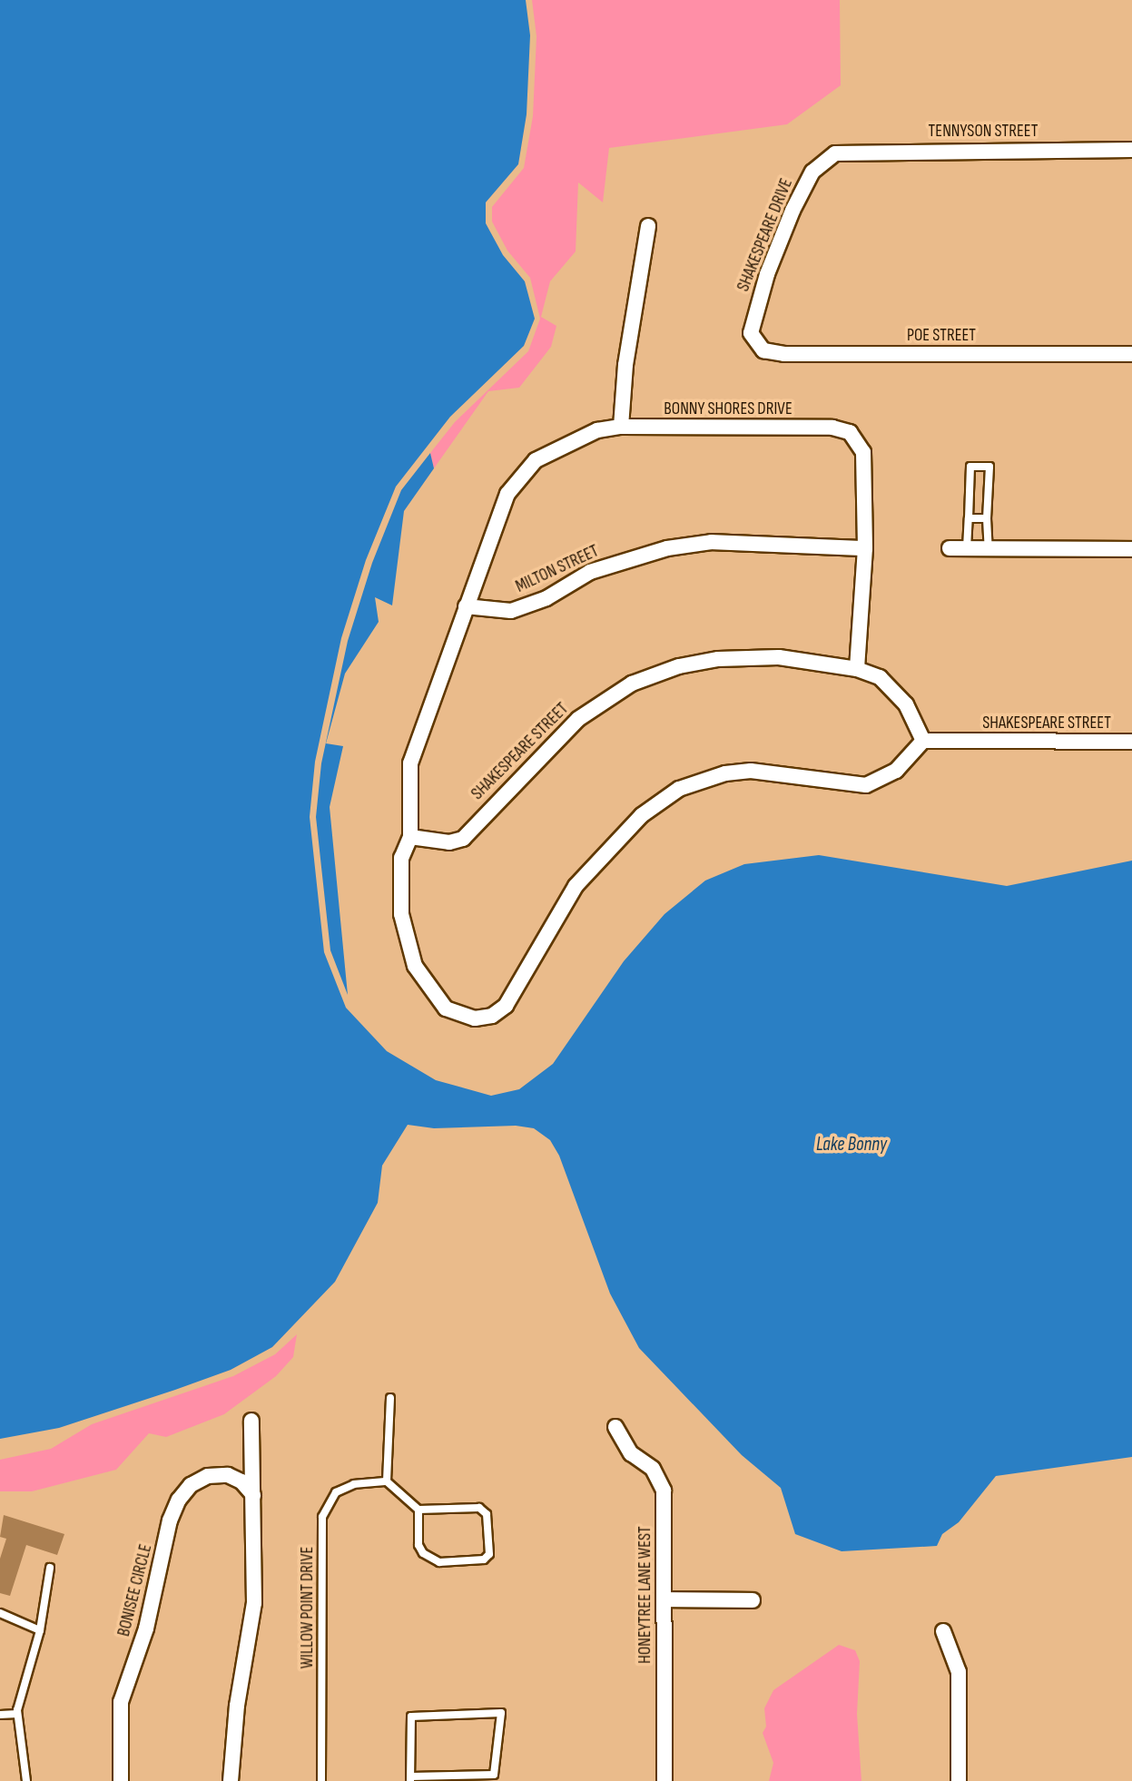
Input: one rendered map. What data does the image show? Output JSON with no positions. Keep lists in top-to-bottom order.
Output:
{
  "streets": {
    "street": [
      "TENNYSON STREET",
      "SHAKESPEARE DRIVE",
      "POE STREET",
      "BONNY SHORES DRIVE",
      "MILTON STREET",
      "SHAKESPEARE STREET",
      "BONISEE CIRCLE",
      "HONEYTREE LANE WEST"
    ],
    "lane": ["WILLOW POINT DRIVE"]
  },
  "crossings": [
    ["TENNYSON STREET", "SHAKESPEARE DRIVE"],
    ["SHAKESPEARE DRIVE", "POE STREET"],
    ["BONNY SHORES DRIVE", "MILTON STREET"],
    ["BONNY SHORES DRIVE", "SHAKESPEARE STREET"]
  ],
  "water": ["Lake Bonny"]
}
